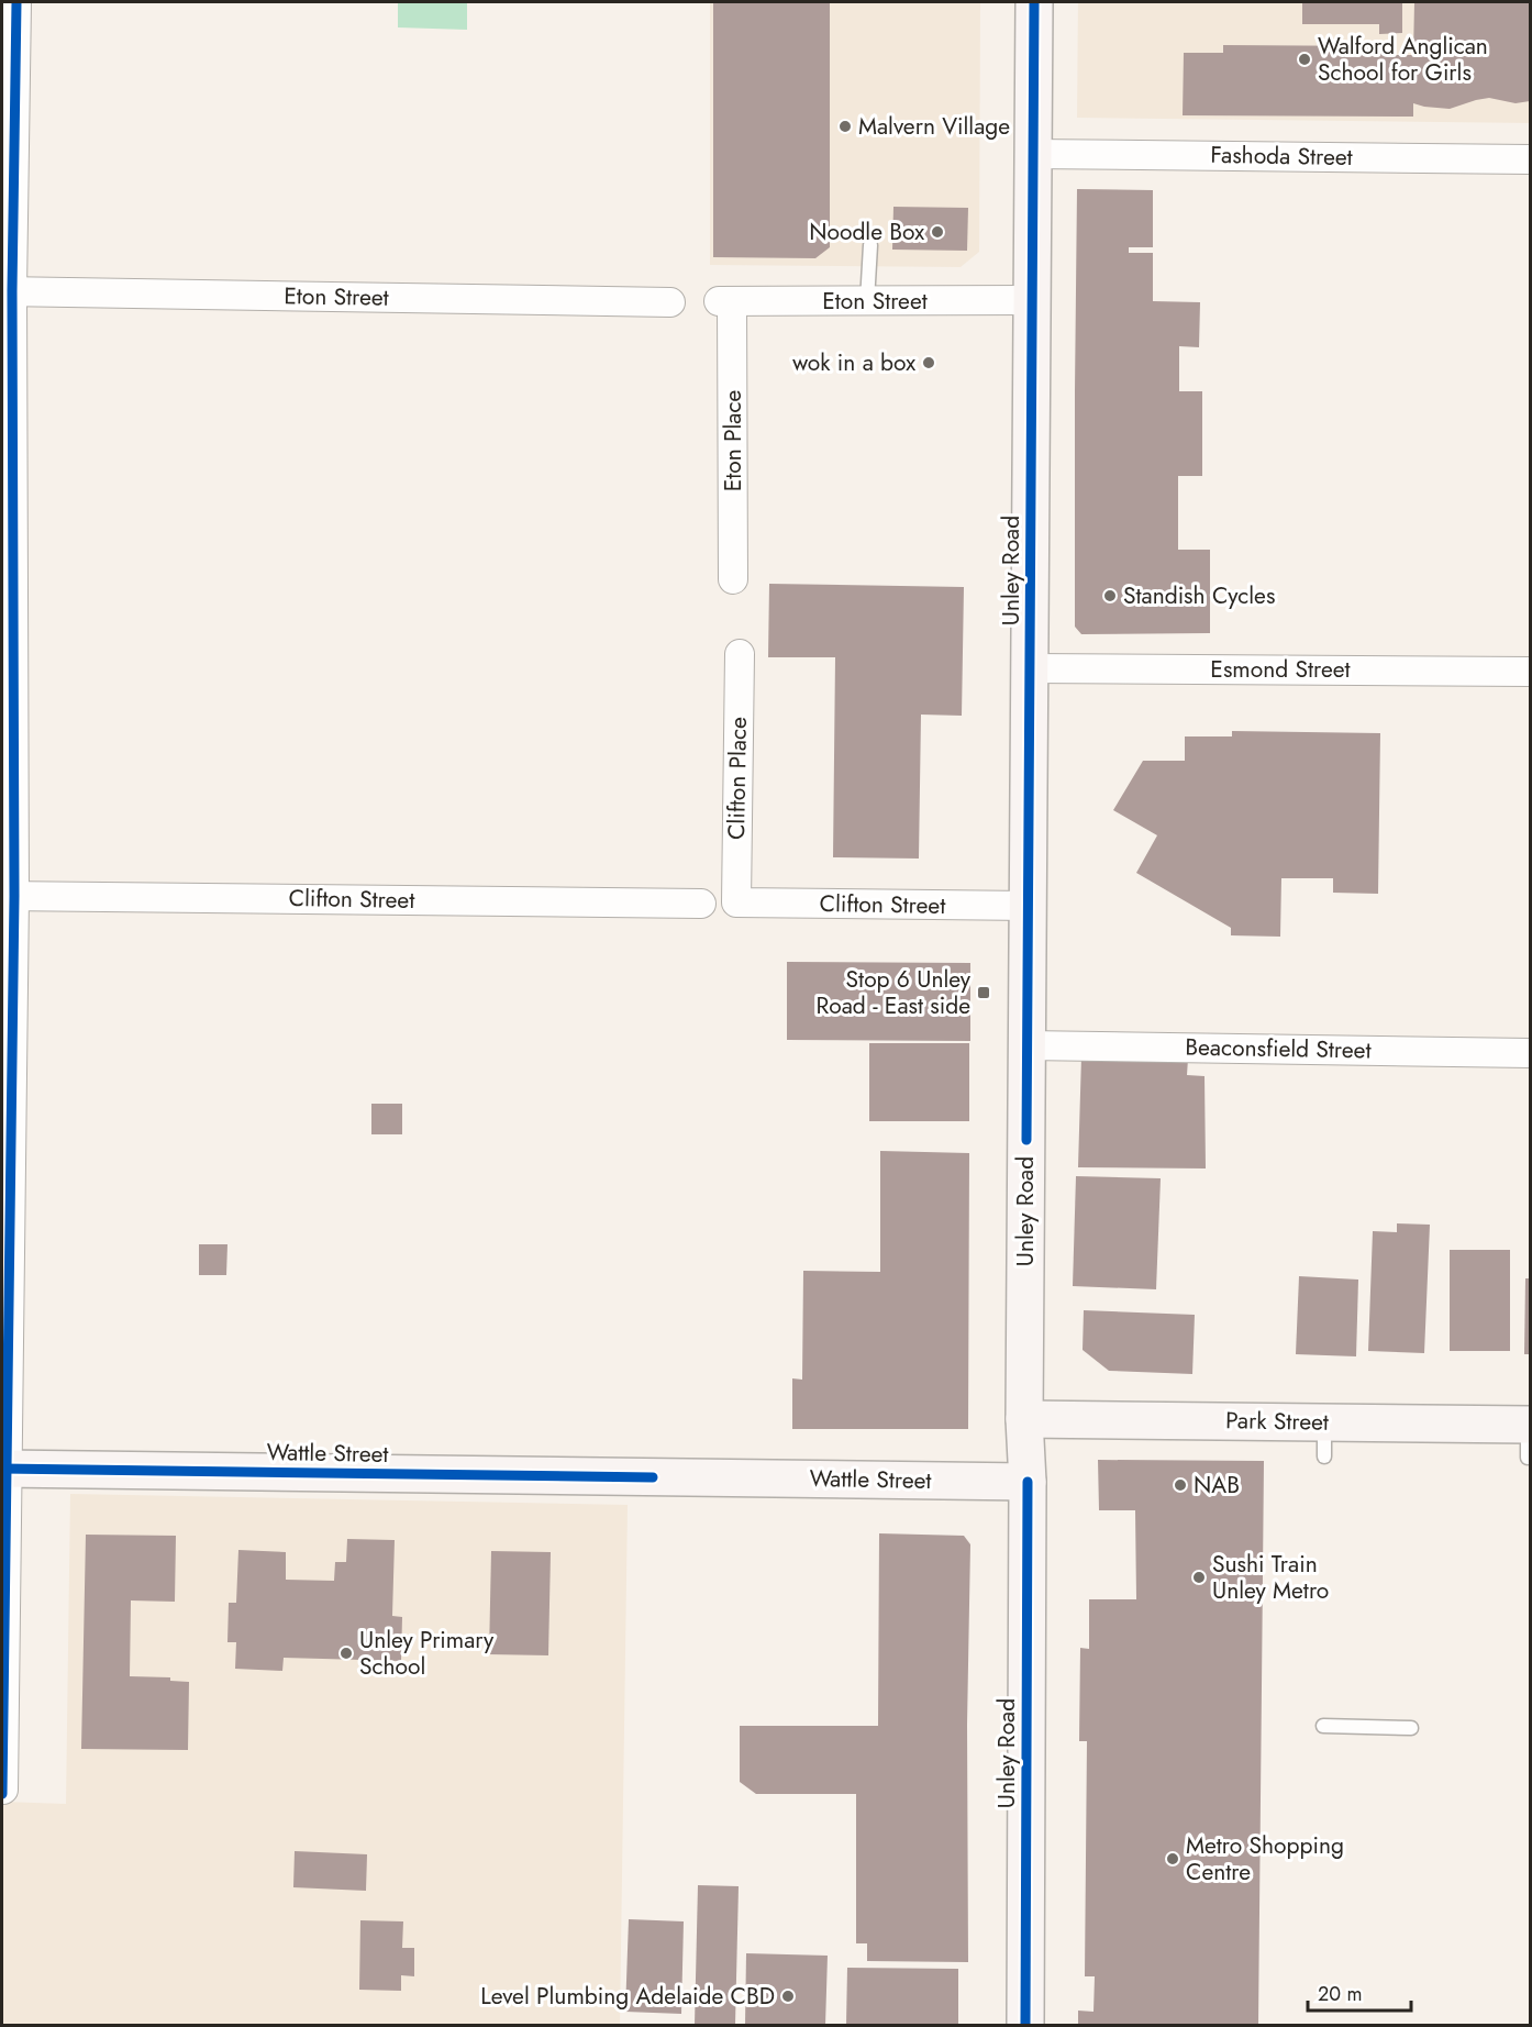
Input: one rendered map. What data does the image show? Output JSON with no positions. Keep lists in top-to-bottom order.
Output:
{
  "streets": {
    "main road": ["Unley Road", "Park Street", "Wattle Street"],
    "street": [
      "Fashoda Street",
      "Eton Street",
      "Eton Place",
      "Esmond Street",
      "Clifton Place",
      "Clifton Street",
      "Beaconsfield Street"
    ]
  },
  "crossings": [
    ["Fashoda Street", "Unley Road"],
    ["Eton Street", "Eton Place"],
    ["Eton Street", "Unley Road"],
    ["Unley Road", "Esmond Street"],
    ["Unley Road", "Clifton Street"],
    ["Unley Road", "Beaconsfield Street"],
    ["Unley Road", "Park Street"],
    ["Unley Road", "Wattle Street"],
    ["Clifton Place", "Clifton Street"]
  ],
  "places": {
    "other": [
      "Walford Anglican School for Girls",
      "Malvern Village",
      "Noodle Box",
      "wok in a box",
      "Standish Cycles",
      "NAB",
      "Sushi Train Unley Metro",
      "Unley Primary School",
      "Metro Shopping Centre",
      "Level Plumbing Adelaide CBD"
    ],
    "transit": ["Stop 6 Unley Road - East side"]
  },
  "scale_bar": "20 m"
}
